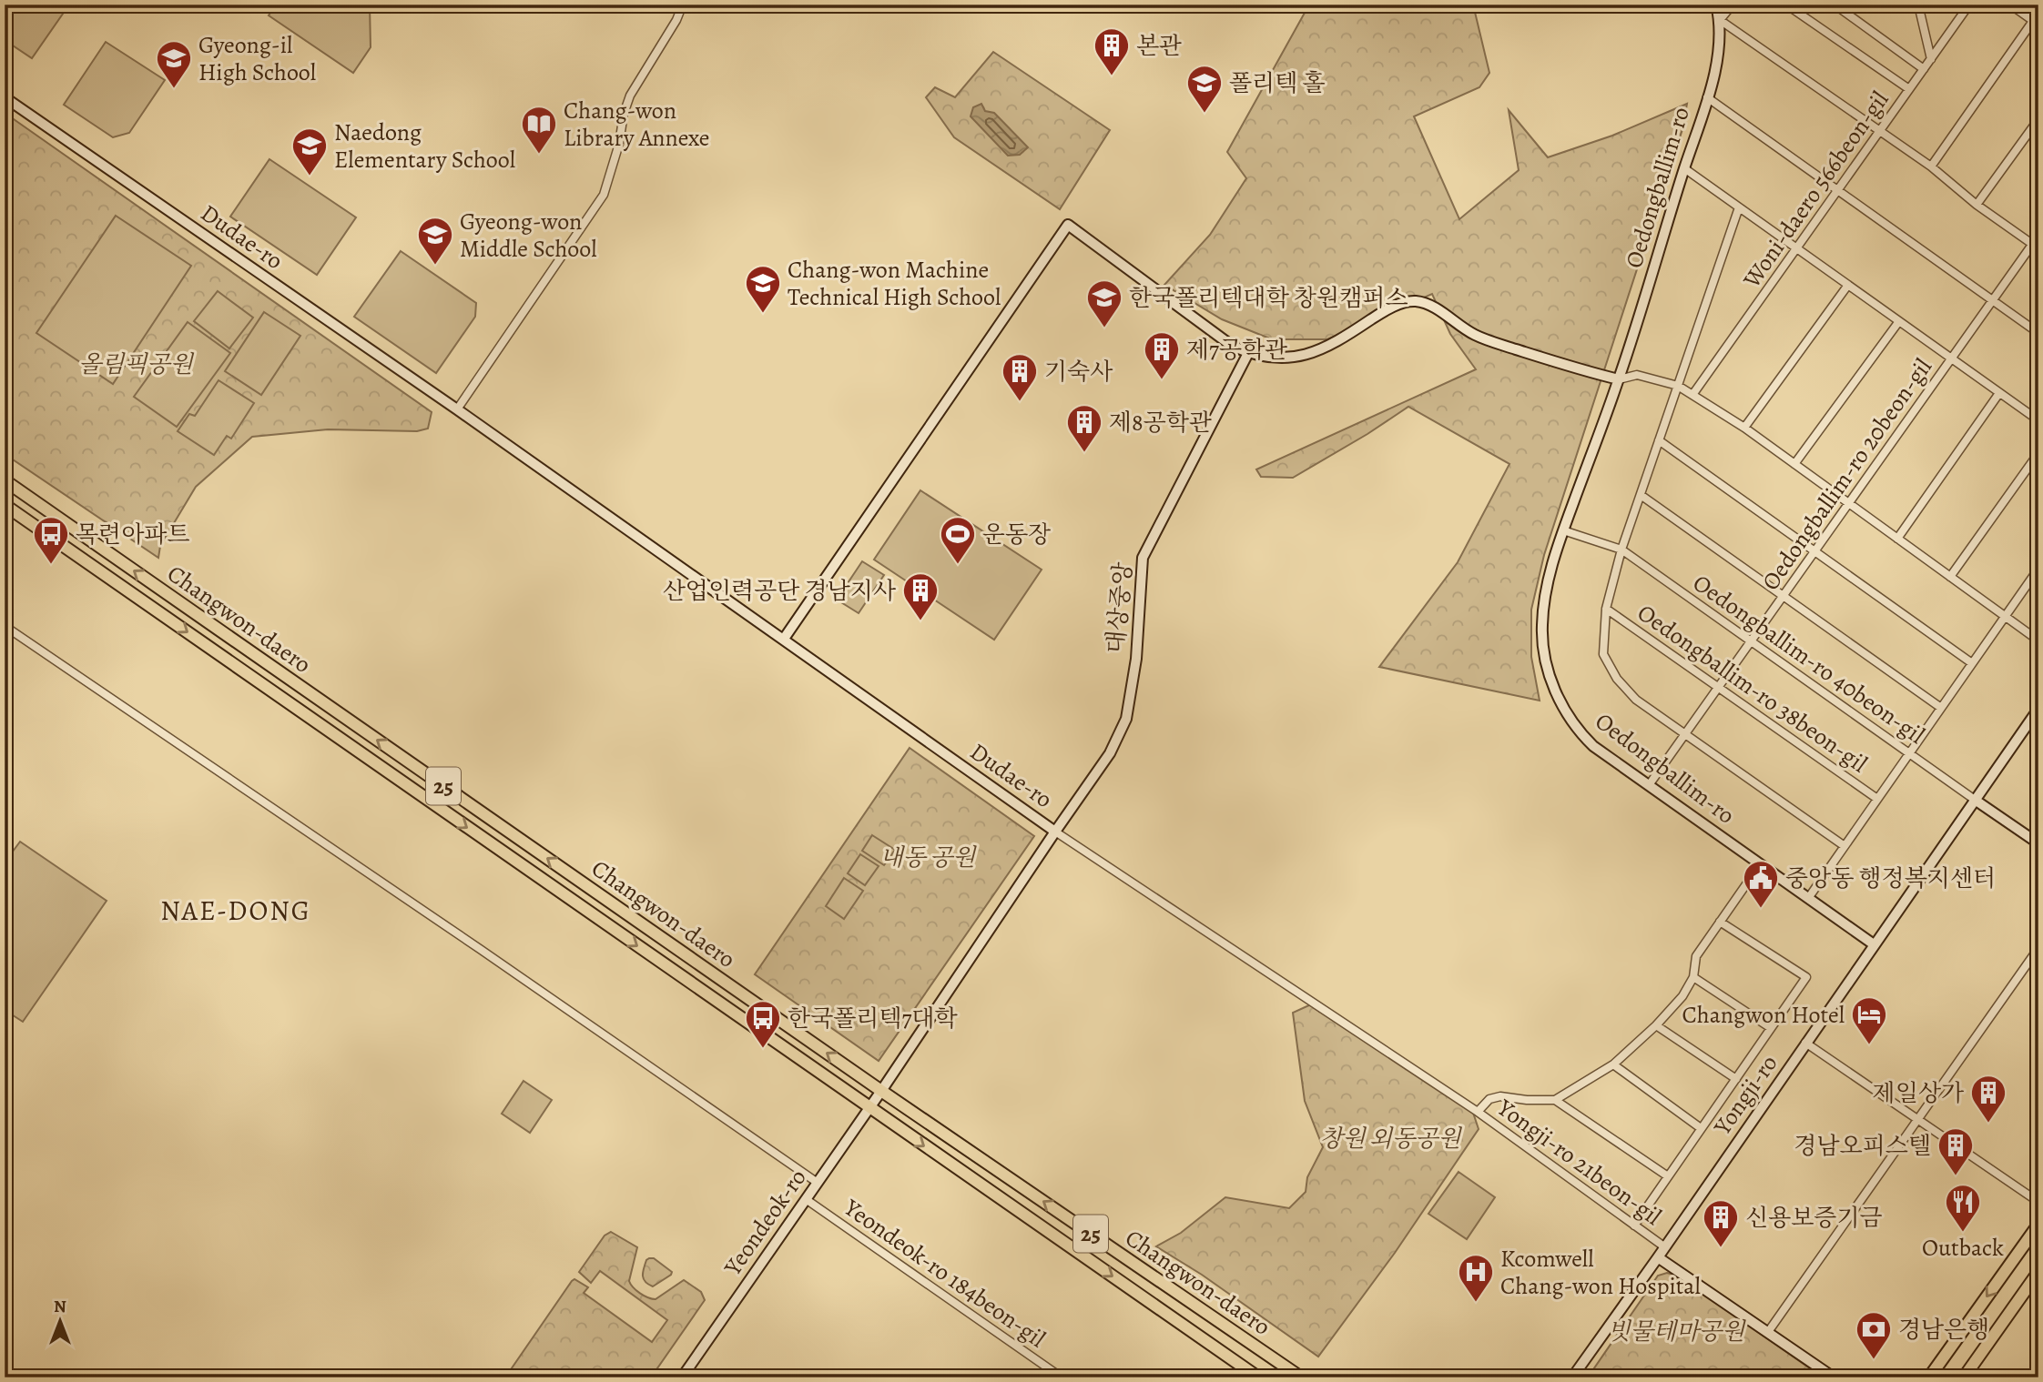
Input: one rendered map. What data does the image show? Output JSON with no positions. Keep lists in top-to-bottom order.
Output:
{
  "streets": {
    "main road": ["Changwon-daero", "25"],
    "street": [
      "Oedongballim-ro",
      "Woni-daero 566beon-gil",
      "Dudae-ro",
      "Oedongballim-ro 20beon-gil",
      "대상중앙",
      "Oedongballim-ro 40beon-gil",
      "Oedongballim-ro 38beon-gil",
      "Yongji-ro",
      "Yongji-ro 21beon-gil",
      "Yeondeok-ro",
      "Yeondeok-ro 184beon-gil"
    ]
  },
  "crossings": [
    ["Oedongballim-ro", "Oedongballim-ro 20beon-gil"],
    ["Oedongballim-ro", "Oedongballim-ro 40beon-gil"],
    ["Oedongballim-ro", "Yongji-ro"],
    ["Oedongballim-ro", "Yongji-ro 21beon-gil"],
    ["Dudae-ro", "대상중앙"],
    ["Dudae-ro", "Changwon-daero"],
    ["Dudae-ro", "Yeondeok-ro"],
    ["Oedongballim-ro 20beon-gil", "Oedongballim-ro 40beon-gil"],
    ["Oedongballim-ro 20beon-gil", "Oedongballim-ro 38beon-gil"],
    ["Changwon-daero", "Yeondeok-ro"],
    ["Oedongballim-ro 40beon-gil", "Yongji-ro"],
    ["Yongji-ro", "Yongji-ro 21beon-gil"],
    ["Yeondeok-ro", "Yeondeok-ro 184beon-gil"]
  ],
  "districts": ["NAE-DONG"],
  "parks": [
    "올림픽공원",
    "내동 공원",
    "창원 외동공원",
    "빗물테마공원"
  ],
  "places": {
    "building": [
      "본관",
      "제7공학관",
      "기숙사",
      "제8공학관",
      "산업인력공단 경남지사",
      "제일상가",
      "경남오피스텔",
      "신용보증기금"
    ],
    "school or university": [
      "Gyeong-il High School",
      "폴리텍 홀",
      "Naedong Elementary School",
      "Gyeong-won Middle School",
      "Chang-won Machine Technical High School",
      "한국폴리텍대학 창원캠퍼스"
    ],
    "library": ["Chang-won Library Annexe"],
    "bus stop": ["목련아파트", "한국폴리텍7대학"],
    "sports": ["운동장"],
    "public building": ["중앙동 행정복지센터"],
    "hotel": ["Changwon Hotel"],
    "restaurant": ["Outback"],
    "hospital": ["Kcomwell Chang-won Hospital"],
    "bank": ["경남은행"]
  },
  "north": "top"
}
